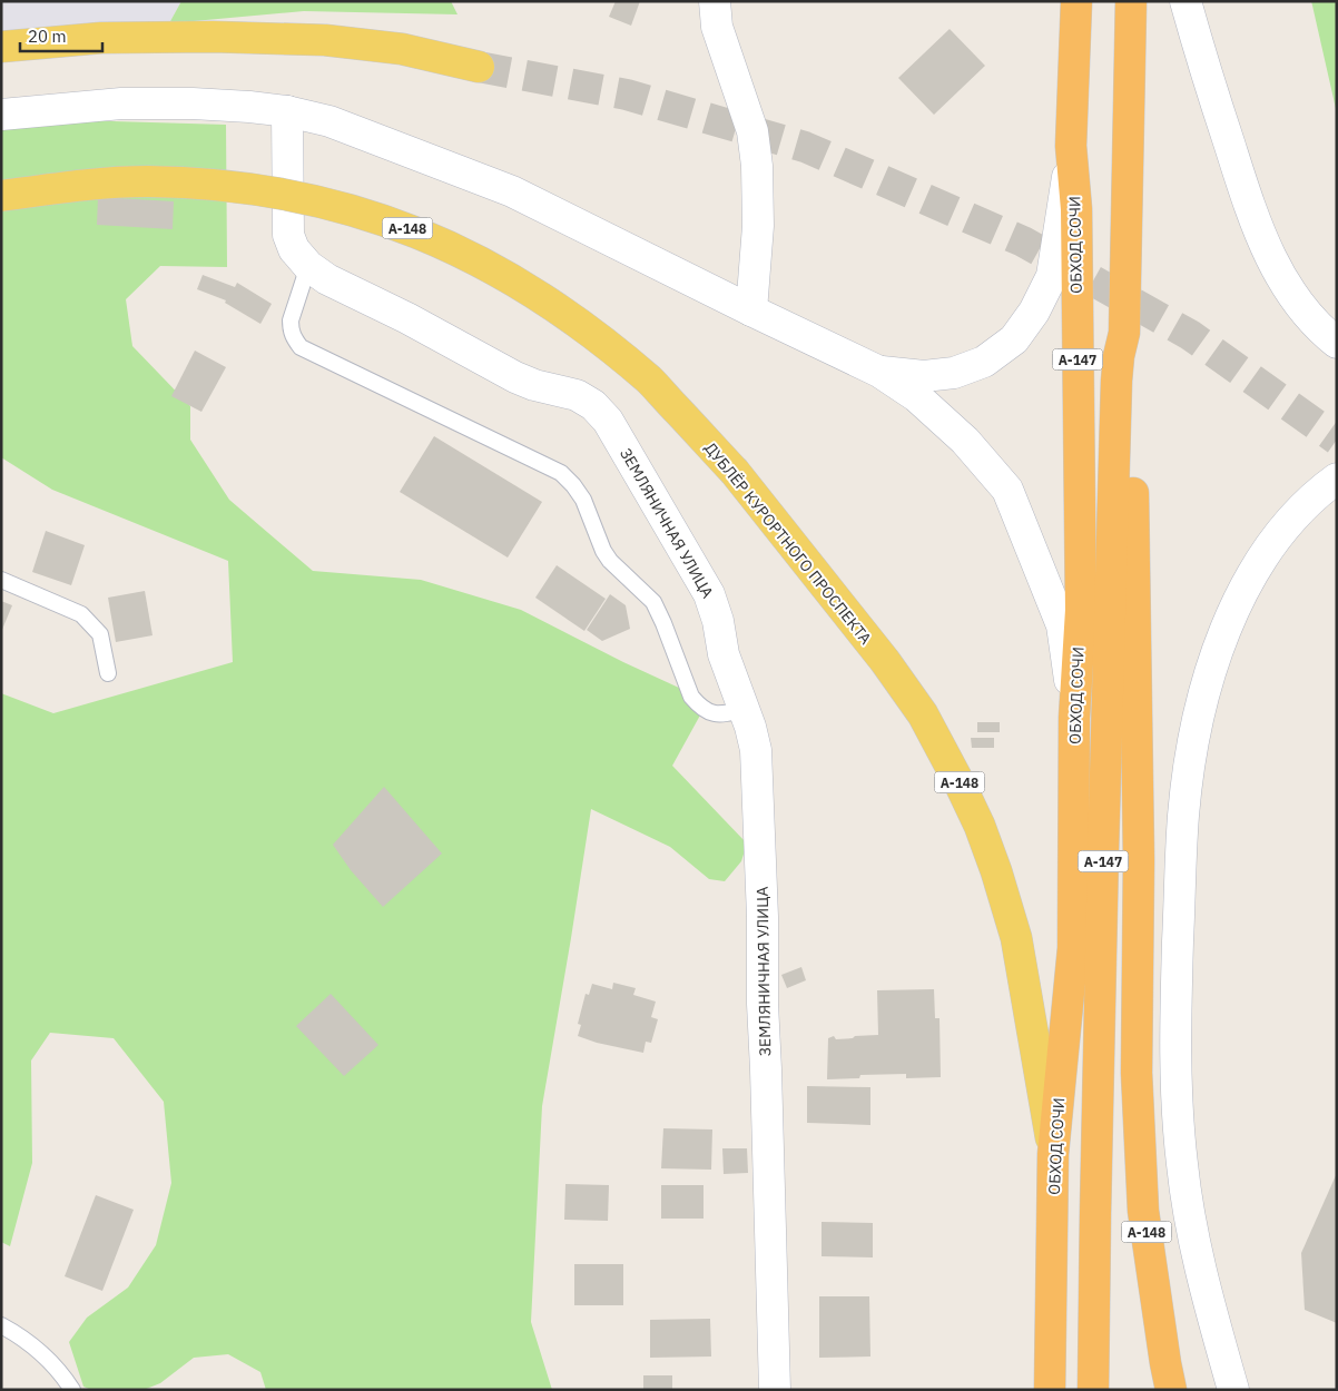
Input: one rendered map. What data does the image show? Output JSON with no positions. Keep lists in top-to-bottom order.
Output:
{
  "streets": {
    "highway": ["А-148", "ОБХОД СОЧИ", "А-147"],
    "main road": ["ДУБЛЁР КУРОРТНОГО ПРОСПЕКТА"],
    "street": ["ЗЕМЛЯНИЧНАЯ УЛИЦА"]
  },
  "crossings": [
    ["А-148", "А-147"],
    ["ОБХОД СОЧИ", "А-147"],
    ["ОБХОД СОЧИ", "ДУБЛЁР КУРОРТНОГО ПРОСПЕКТА"]
  ],
  "scale_bar": "20 m"
}
